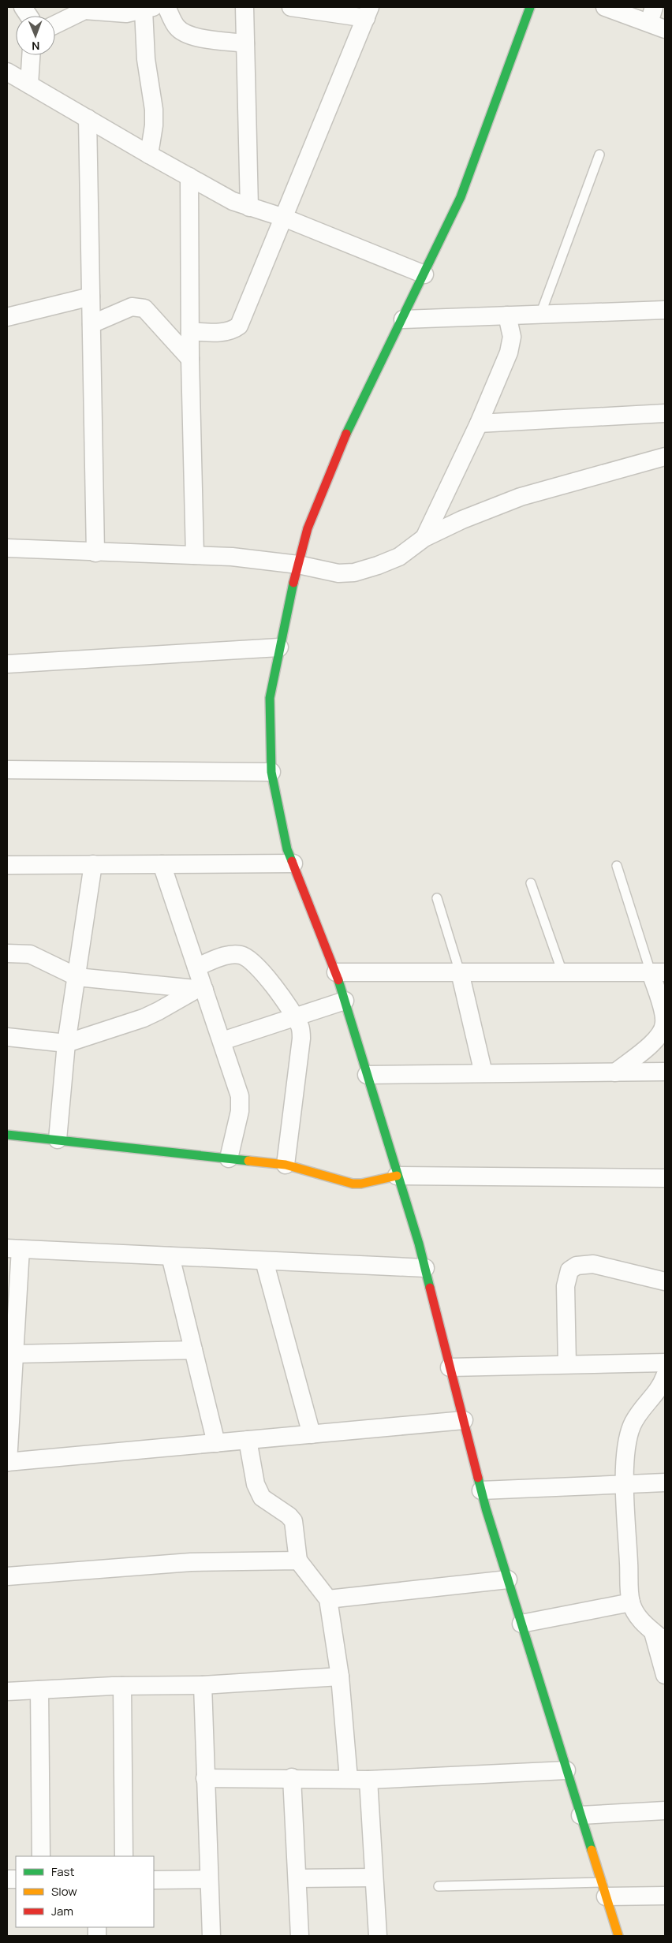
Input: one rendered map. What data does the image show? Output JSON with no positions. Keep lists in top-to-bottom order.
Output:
{
  "legend": ["Fast", "Slow", "Jam"],
  "north": "bottom"
}
